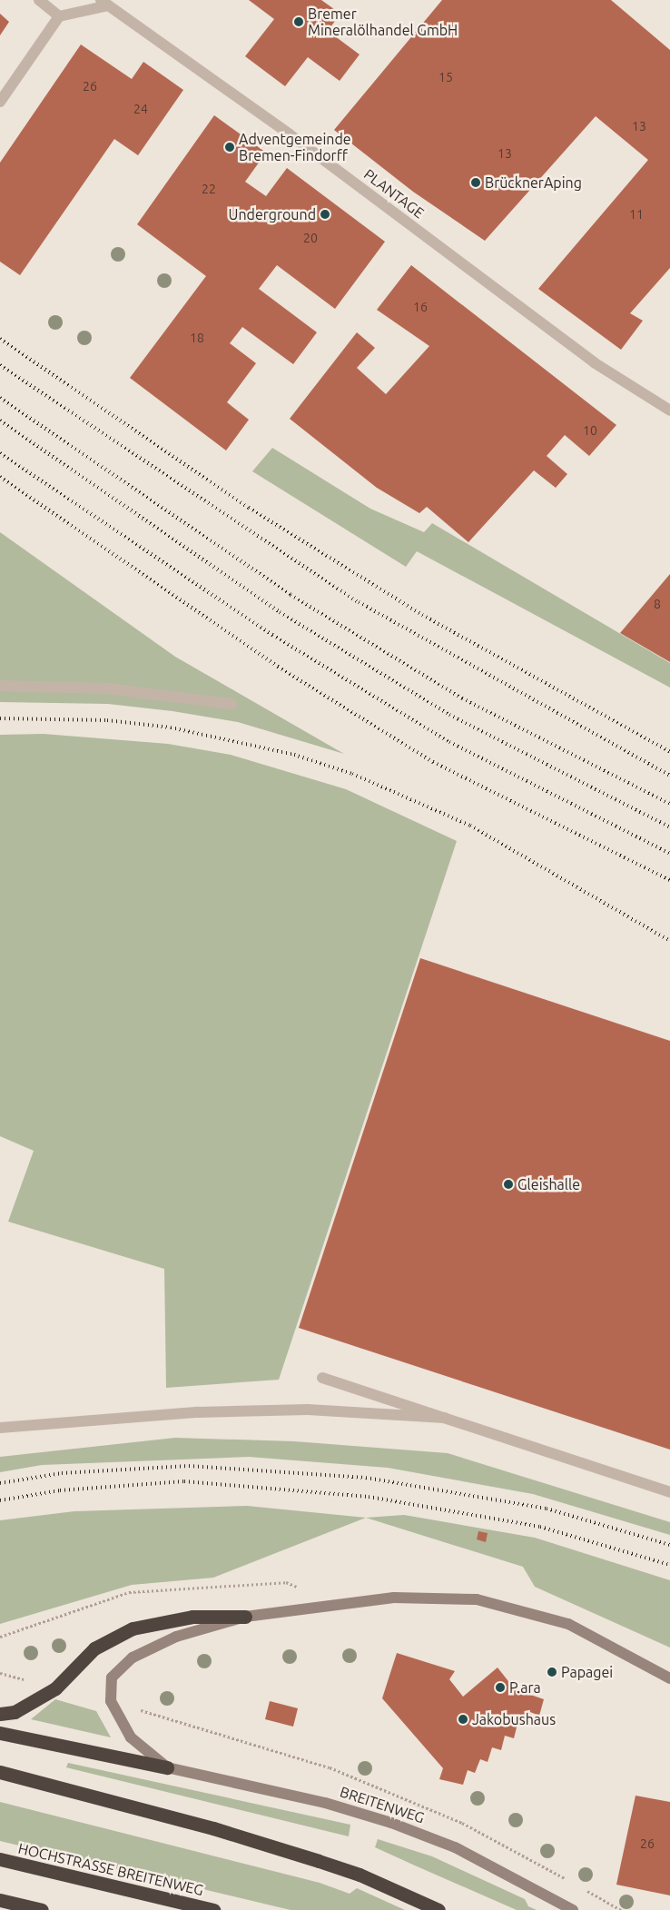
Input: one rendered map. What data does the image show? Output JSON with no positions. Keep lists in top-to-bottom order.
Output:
{
  "streets": {
    "highway": ["HOCHSTRASSE BREITENWEG"],
    "main road": ["BREITENWEG"],
    "street": ["PLANTAGE"]
  },
  "places": [
    "Bremer Mineralölhandel GmbH",
    "Adventgemeinde Bremen-Findorff",
    "BrücknerAping",
    "Underground",
    "Gleishalle",
    "Papagei",
    "P.ara",
    "Jakobushaus"
  ],
  "house_numbers": [
    "15",
    "26",
    "24",
    "13",
    "13",
    "22",
    "11",
    "20",
    "16",
    "18",
    "10",
    "8",
    "26"
  ]
}
